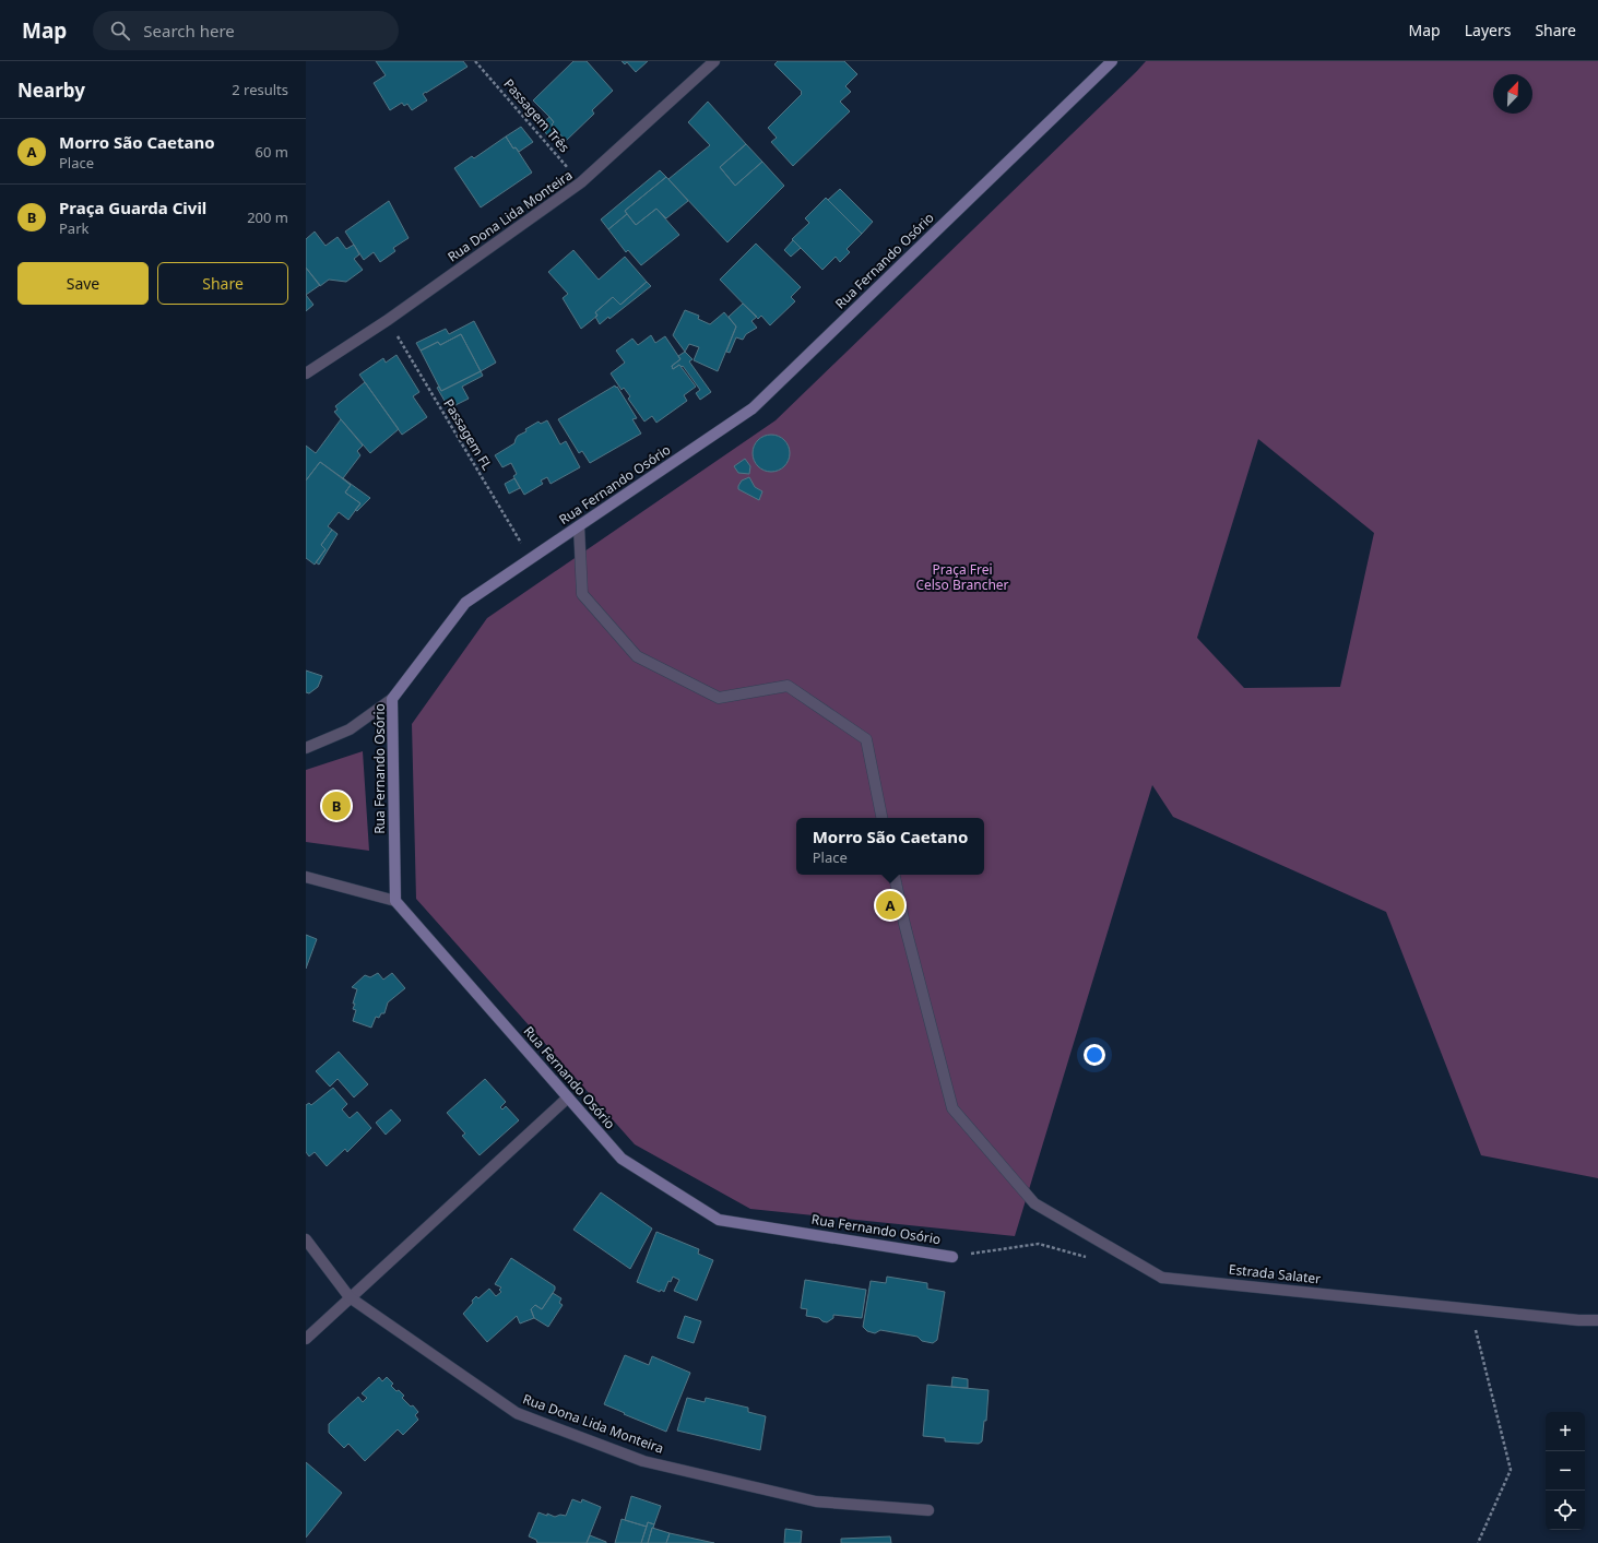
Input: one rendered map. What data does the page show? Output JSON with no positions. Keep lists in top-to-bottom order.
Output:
{
  "streets": {
    "street": ["Rua Dona Lida Monteira", "Rua Fernando Osório", "Estrada Salater"],
    "path": ["Passagem Três", "Passagem FL"]
  },
  "crossings": [
    ["Passagem Três", "Rua Dona Lida Monteira"],
    ["Rua Dona Lida Monteira", "Passagem FL"],
    ["Rua Fernando Osório", "Passagem FL"]
  ],
  "parks": ["Praça Frei Celso Brancher"],
  "north": "top right",
  "page": {
    "header": "Map",
    "search": "Search here",
    "nav": ["Map", "Layers", "Share"],
    "heading": ["Nearby", "2 results"],
    "list": [
      {
        "mark": "A",
        "name": "Morro São Caetano",
        "note": "Place",
        "value": "60 m"
      },
      {
        "mark": "B",
        "name": "Praça Guarda Civil",
        "note": "Park",
        "value": "200 m"
      }
    ],
    "buttons": ["Save", "Share"],
    "pins": ["B", "A"],
    "popup": ["Morro São Caetano", "Place"],
    "map_buttons": ["+", "−"]
  }
}
